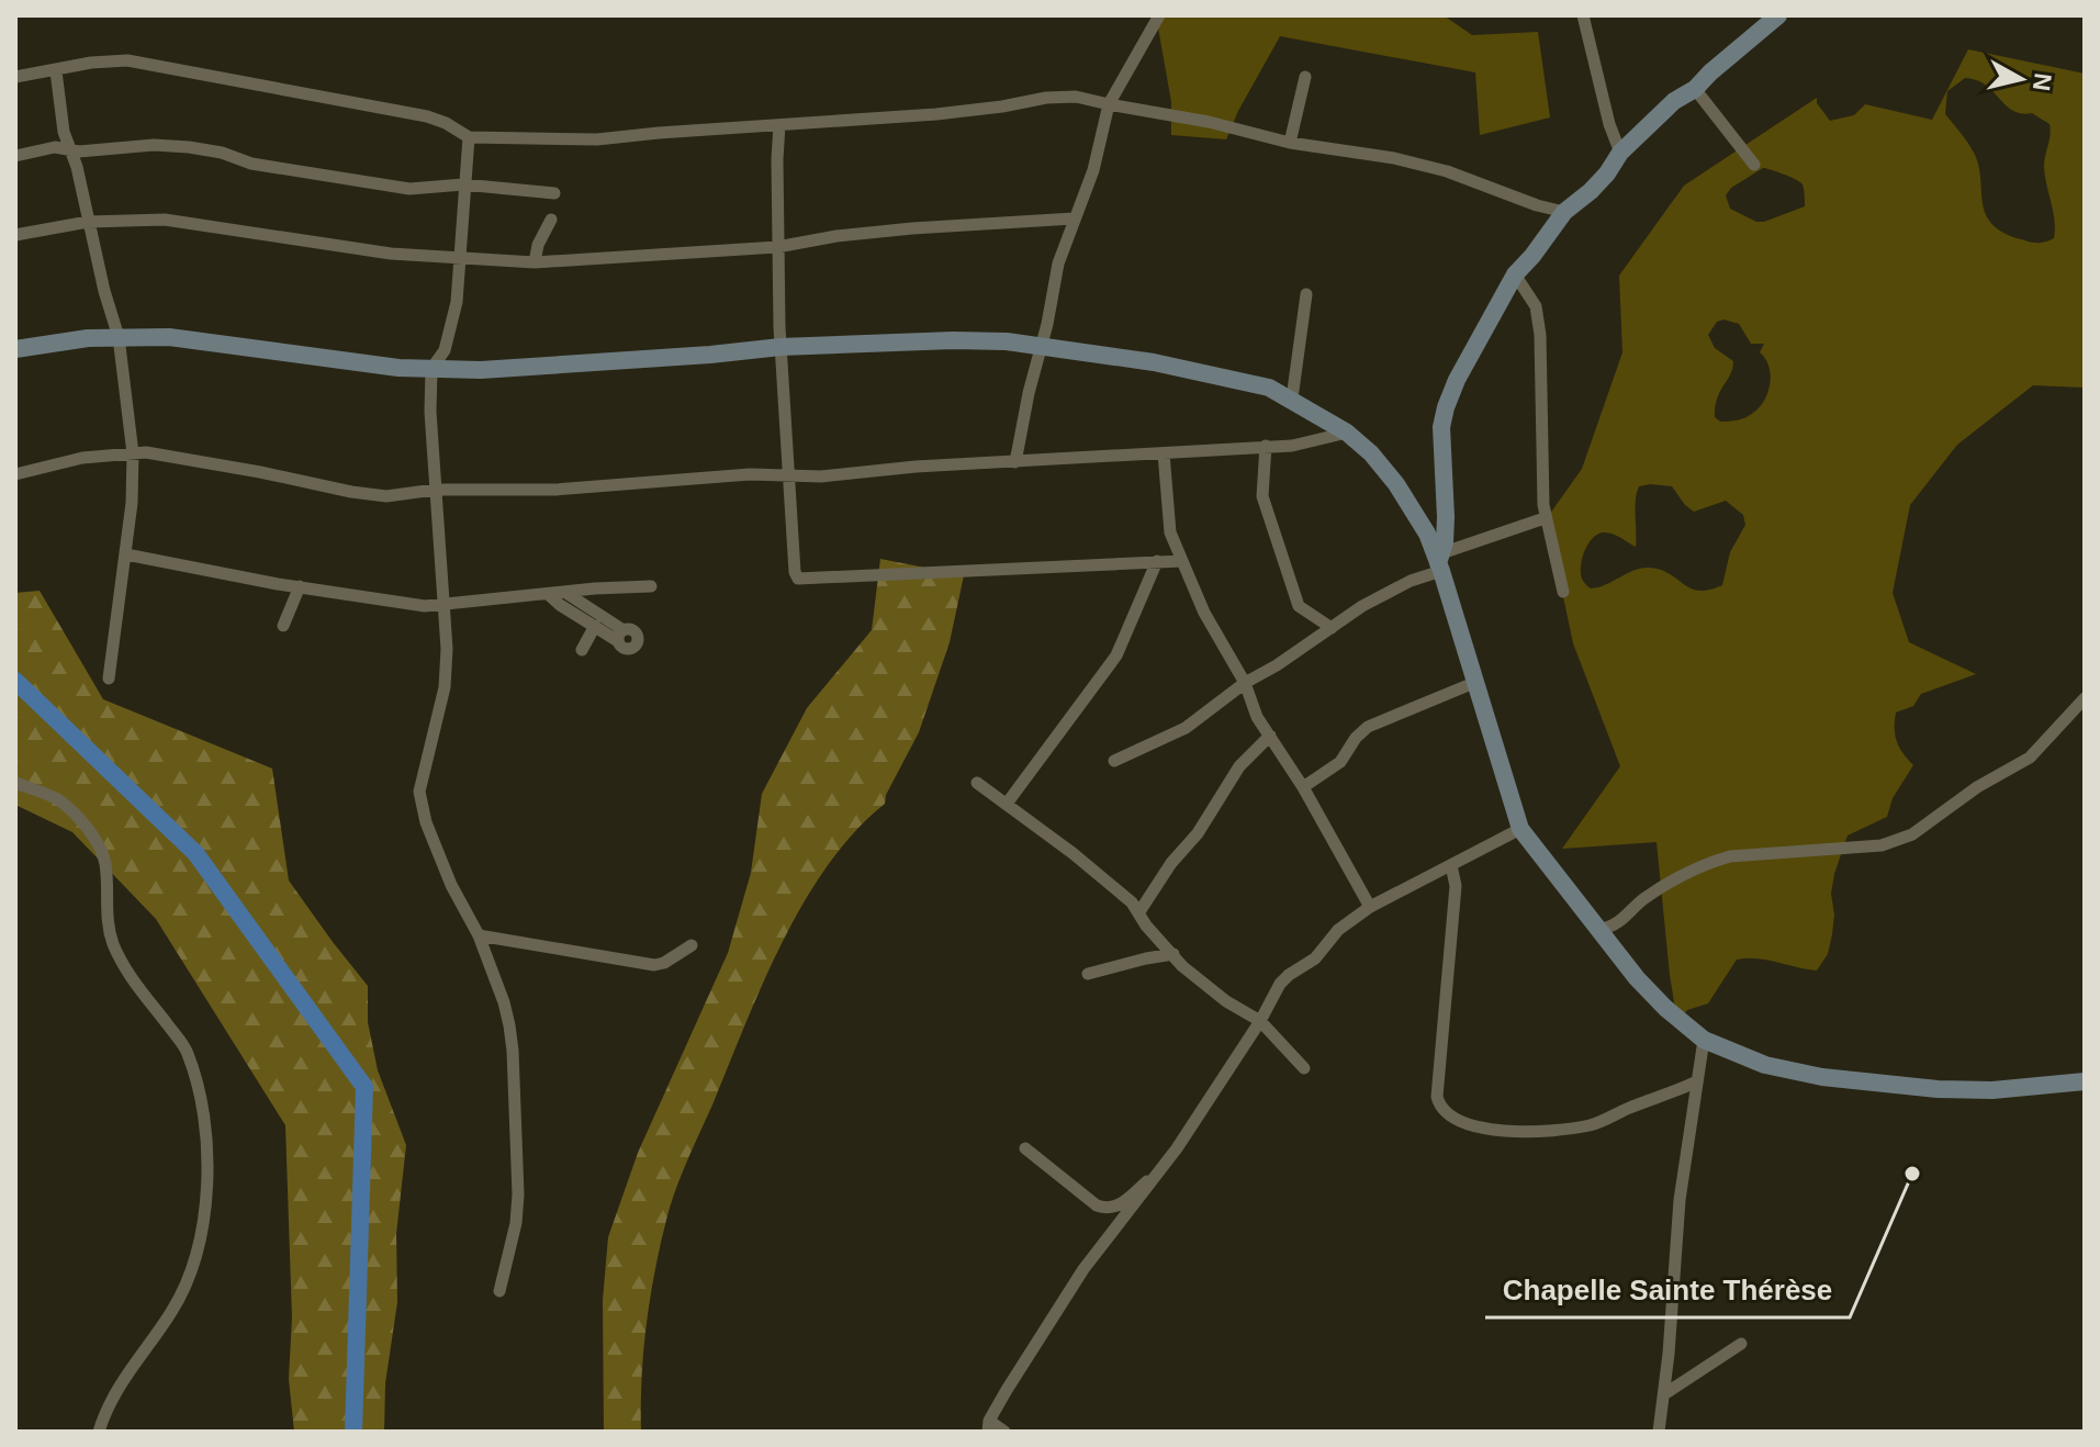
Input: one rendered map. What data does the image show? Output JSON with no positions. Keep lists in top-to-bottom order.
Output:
{
  "places": ["Chapelle Sainte Thérèse"],
  "north": "right"
}
